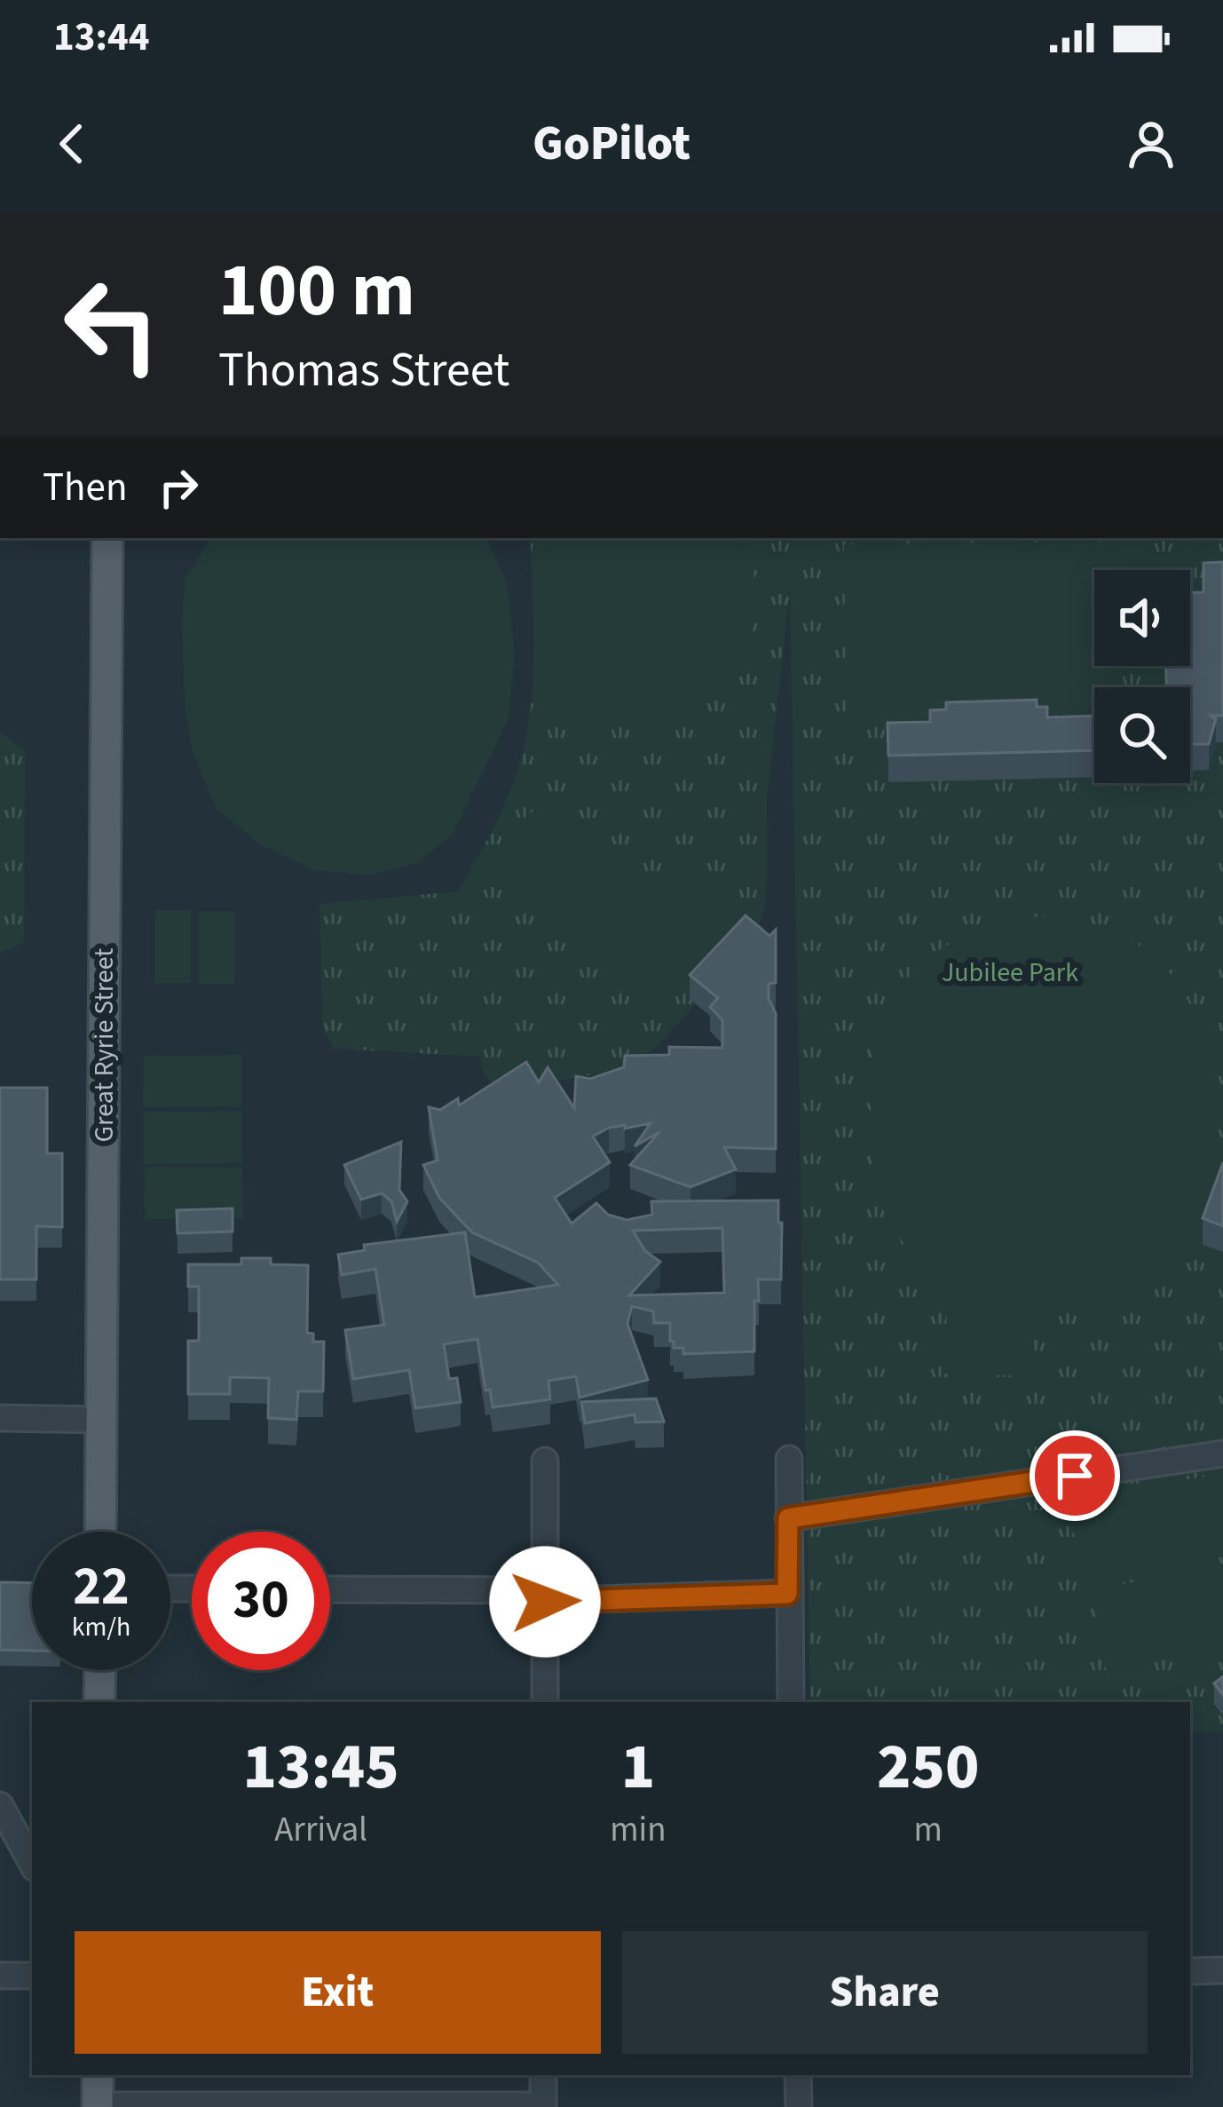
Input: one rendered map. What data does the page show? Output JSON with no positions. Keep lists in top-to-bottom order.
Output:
{
  "streets": {
    "main road": ["Great Ryrie Street"]
  },
  "parks": ["Jubilee Park"],
  "page": {
    "status": "13:44",
    "header": "GoPilot",
    "turn": ["100 m", "Thomas Street"],
    "then": "Then",
    "speed": "22 km/h",
    "limit": "30",
    "eta": [
      "13:45",
      "Arrival",
      "1",
      "min",
      "250",
      "m"
    ],
    "buttons": ["Exit", "Share"]
  }
}
